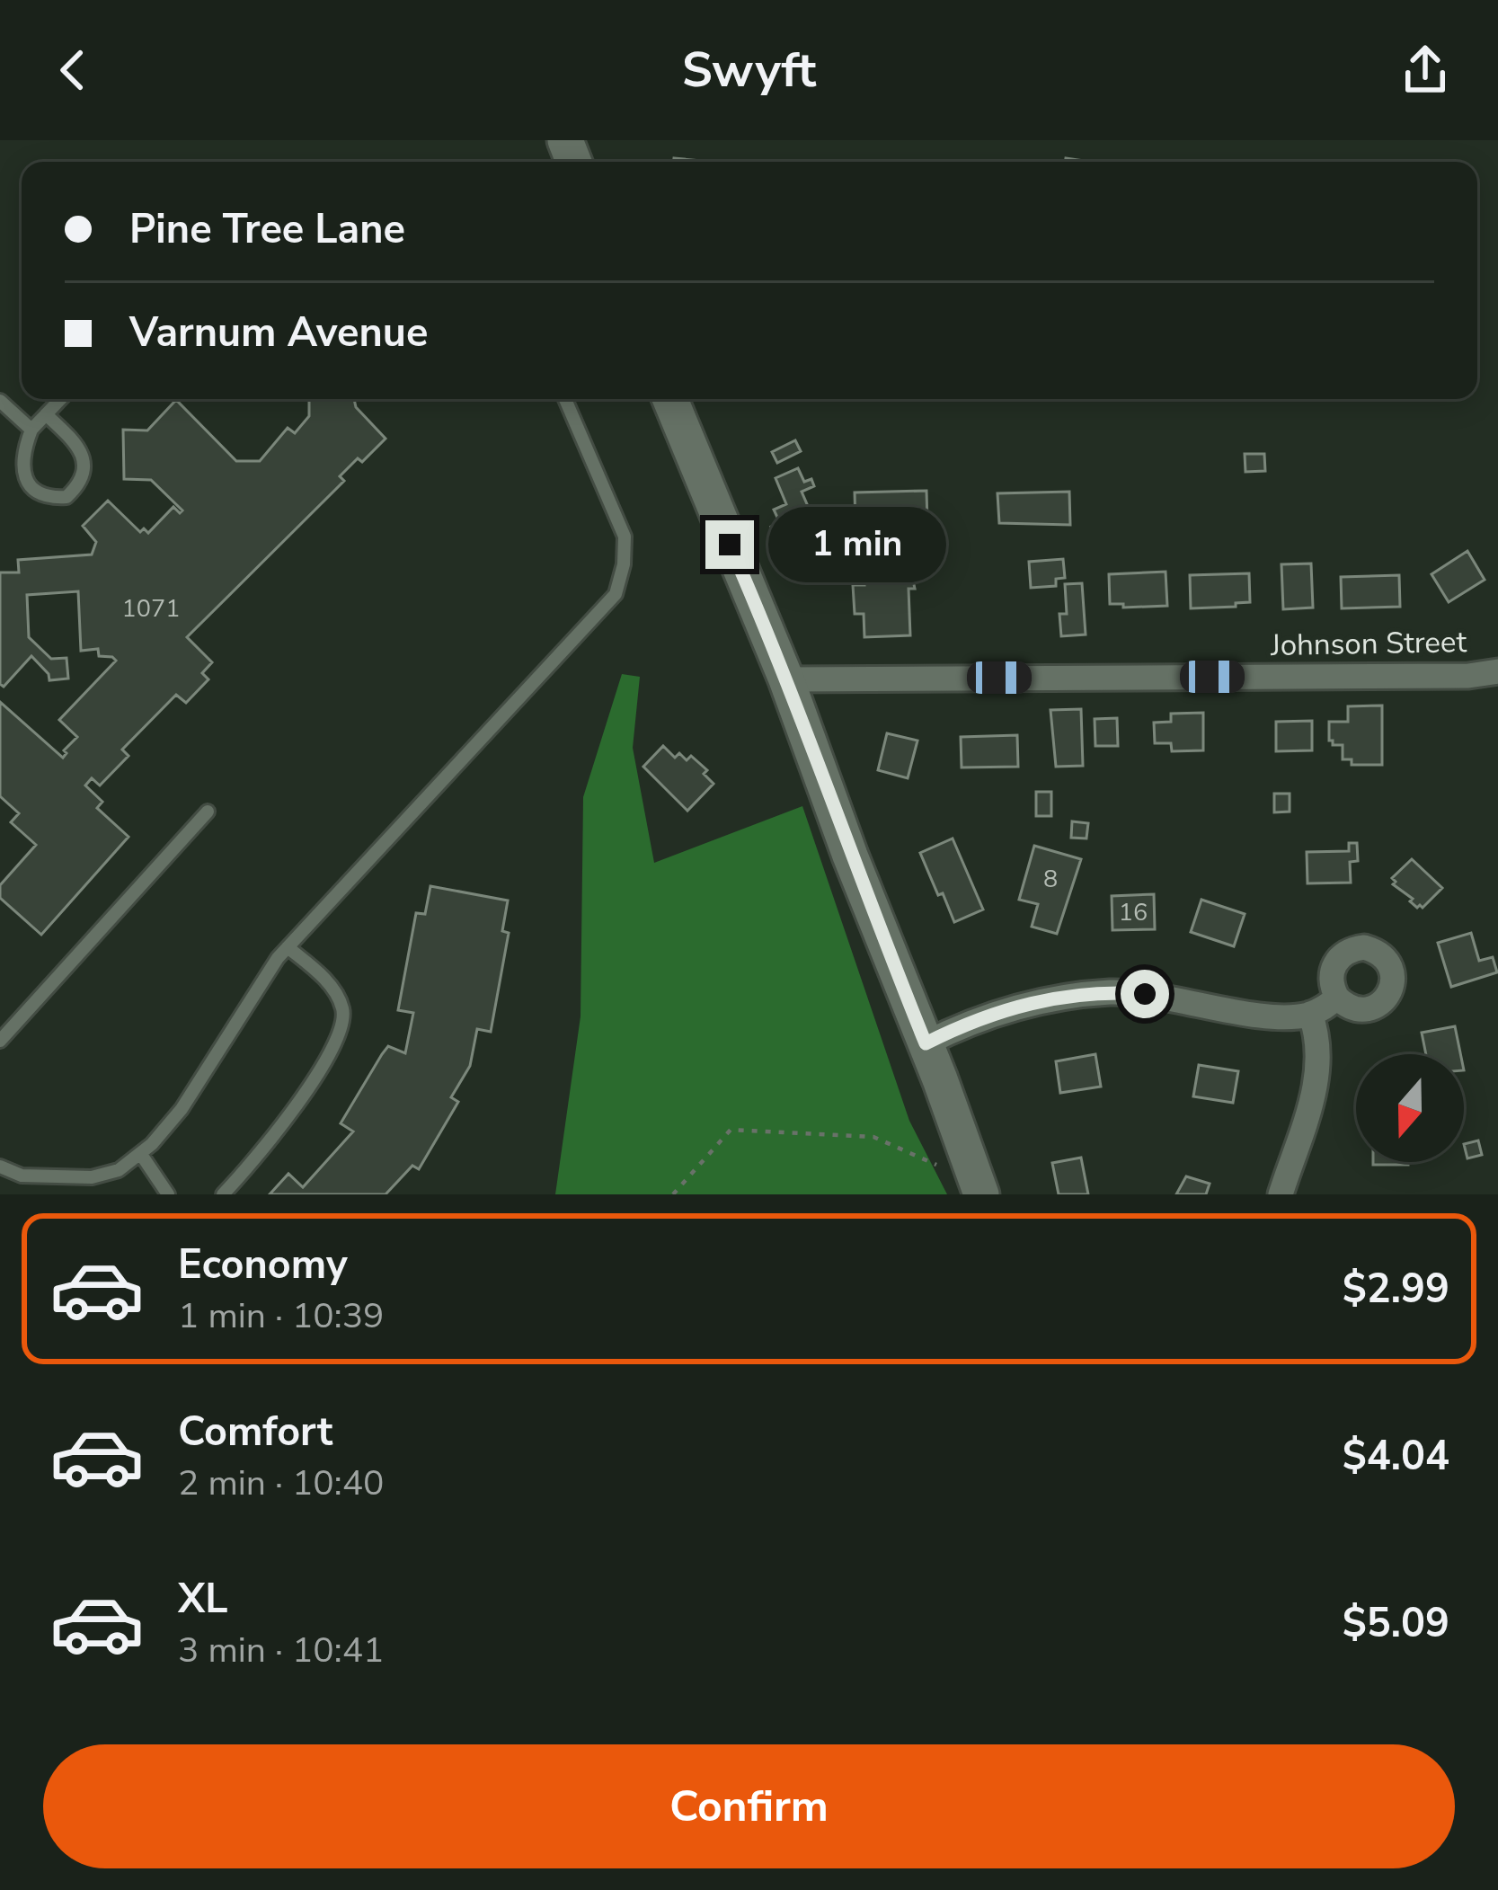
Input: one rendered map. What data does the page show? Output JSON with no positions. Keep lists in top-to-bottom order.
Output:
{
  "streets": {
    "street": ["Johnson Street"]
  },
  "house_numbers": ["1071", "8", "16"],
  "north": "bottom",
  "page": {
    "header": "Swyft",
    "banner": ["Pine Tree Lane", "Varnum Avenue"],
    "bubble": "1 min",
    "list": [
      {
        "name": "Economy",
        "note": "1 min · 10:39",
        "value": "$2.99"
      },
      {
        "name": "Comfort",
        "note": "2 min · 10:40",
        "value": "$4.04"
      },
      {
        "name": "XL",
        "note": "3 min · 10:41",
        "value": "$5.09"
      }
    ],
    "buttons": "Confirm"
  }
}
